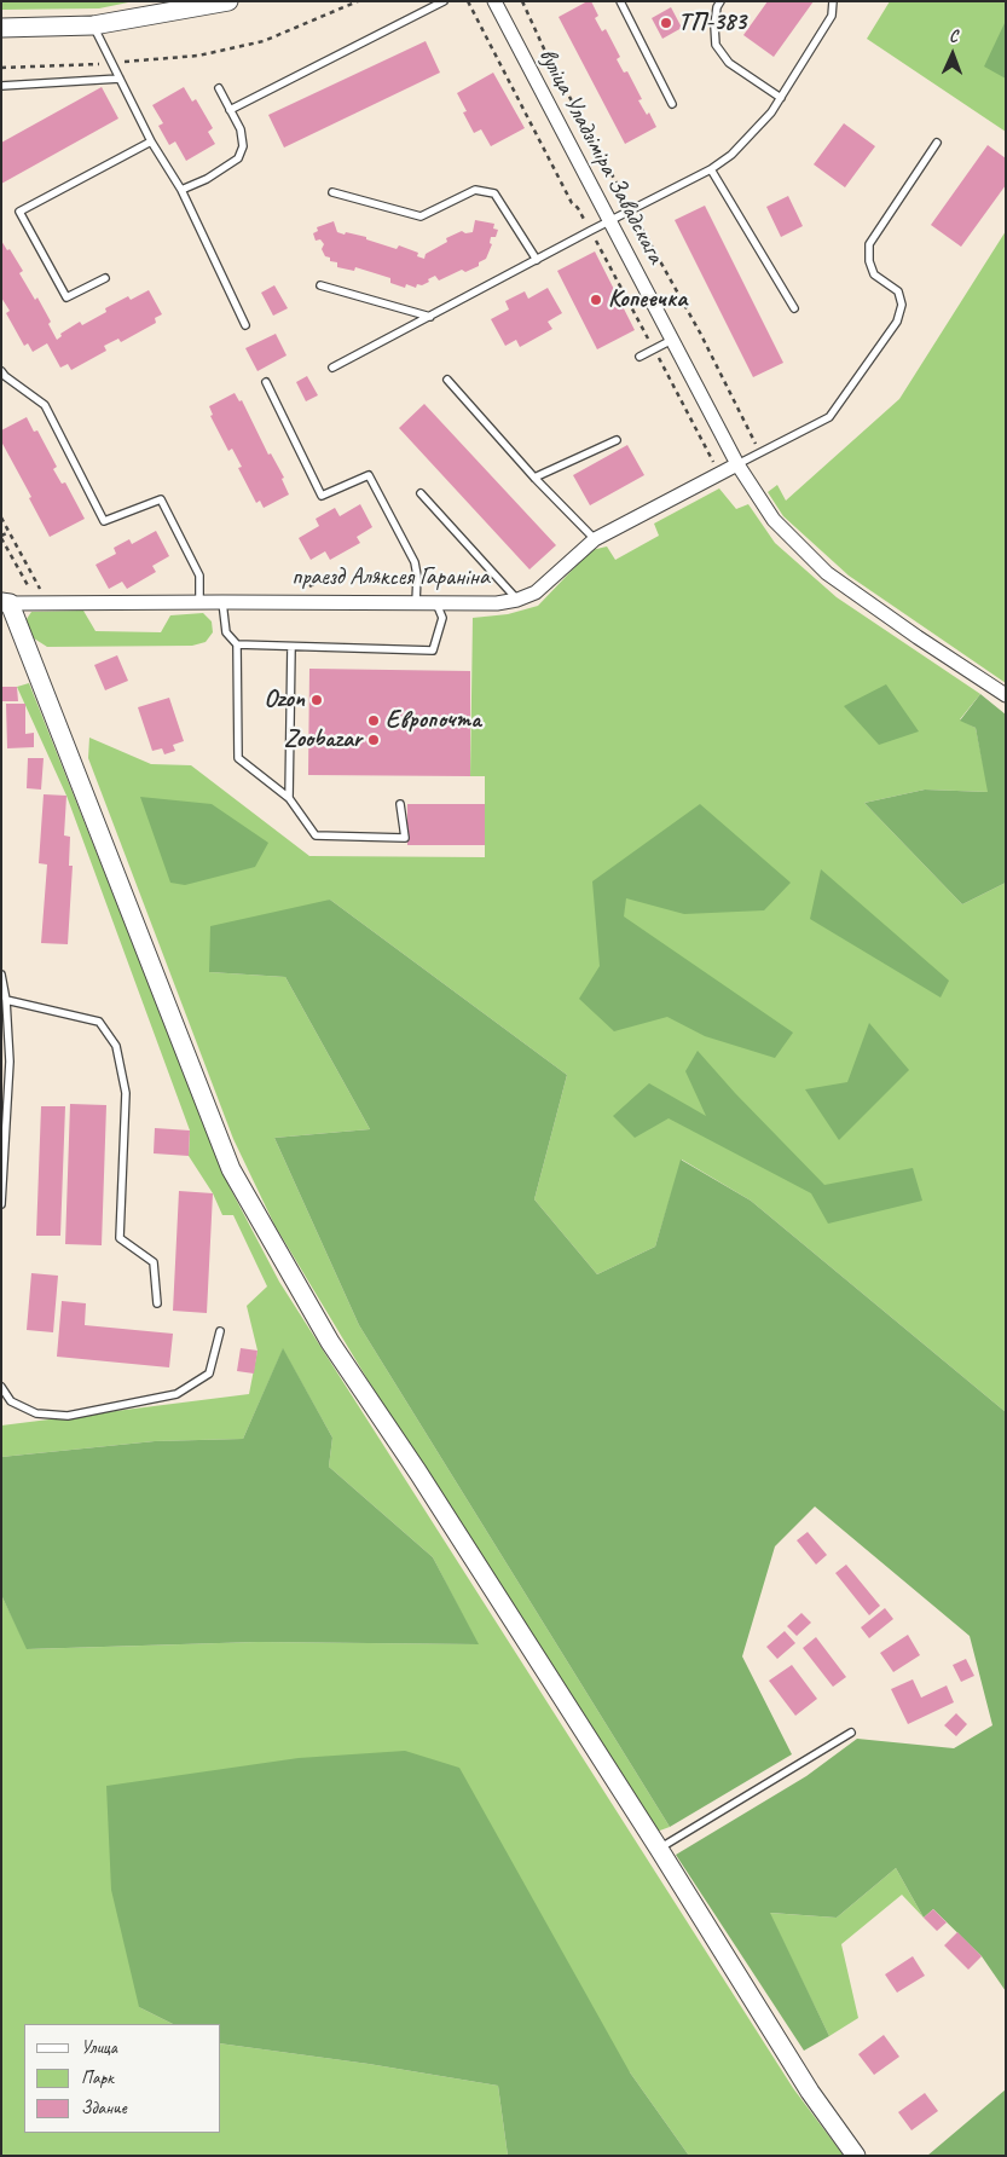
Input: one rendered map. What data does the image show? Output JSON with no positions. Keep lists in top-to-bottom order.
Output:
{
  "streets": {
    "street": ["вуліца Уладзіміра Завадскага", "праезд Аляксея Гараніна"]
  },
  "crossings": [
    ["вуліца Уладзіміра Завадскага", "праезд Аляксея Гараніна"]
  ],
  "places": [
    "ТП-383",
    "Копеечка",
    "Ozon",
    "Европочта",
    "Zoobazar"
  ],
  "legend": ["Улица", "Парк", "Здание"],
  "north": "top"
}
